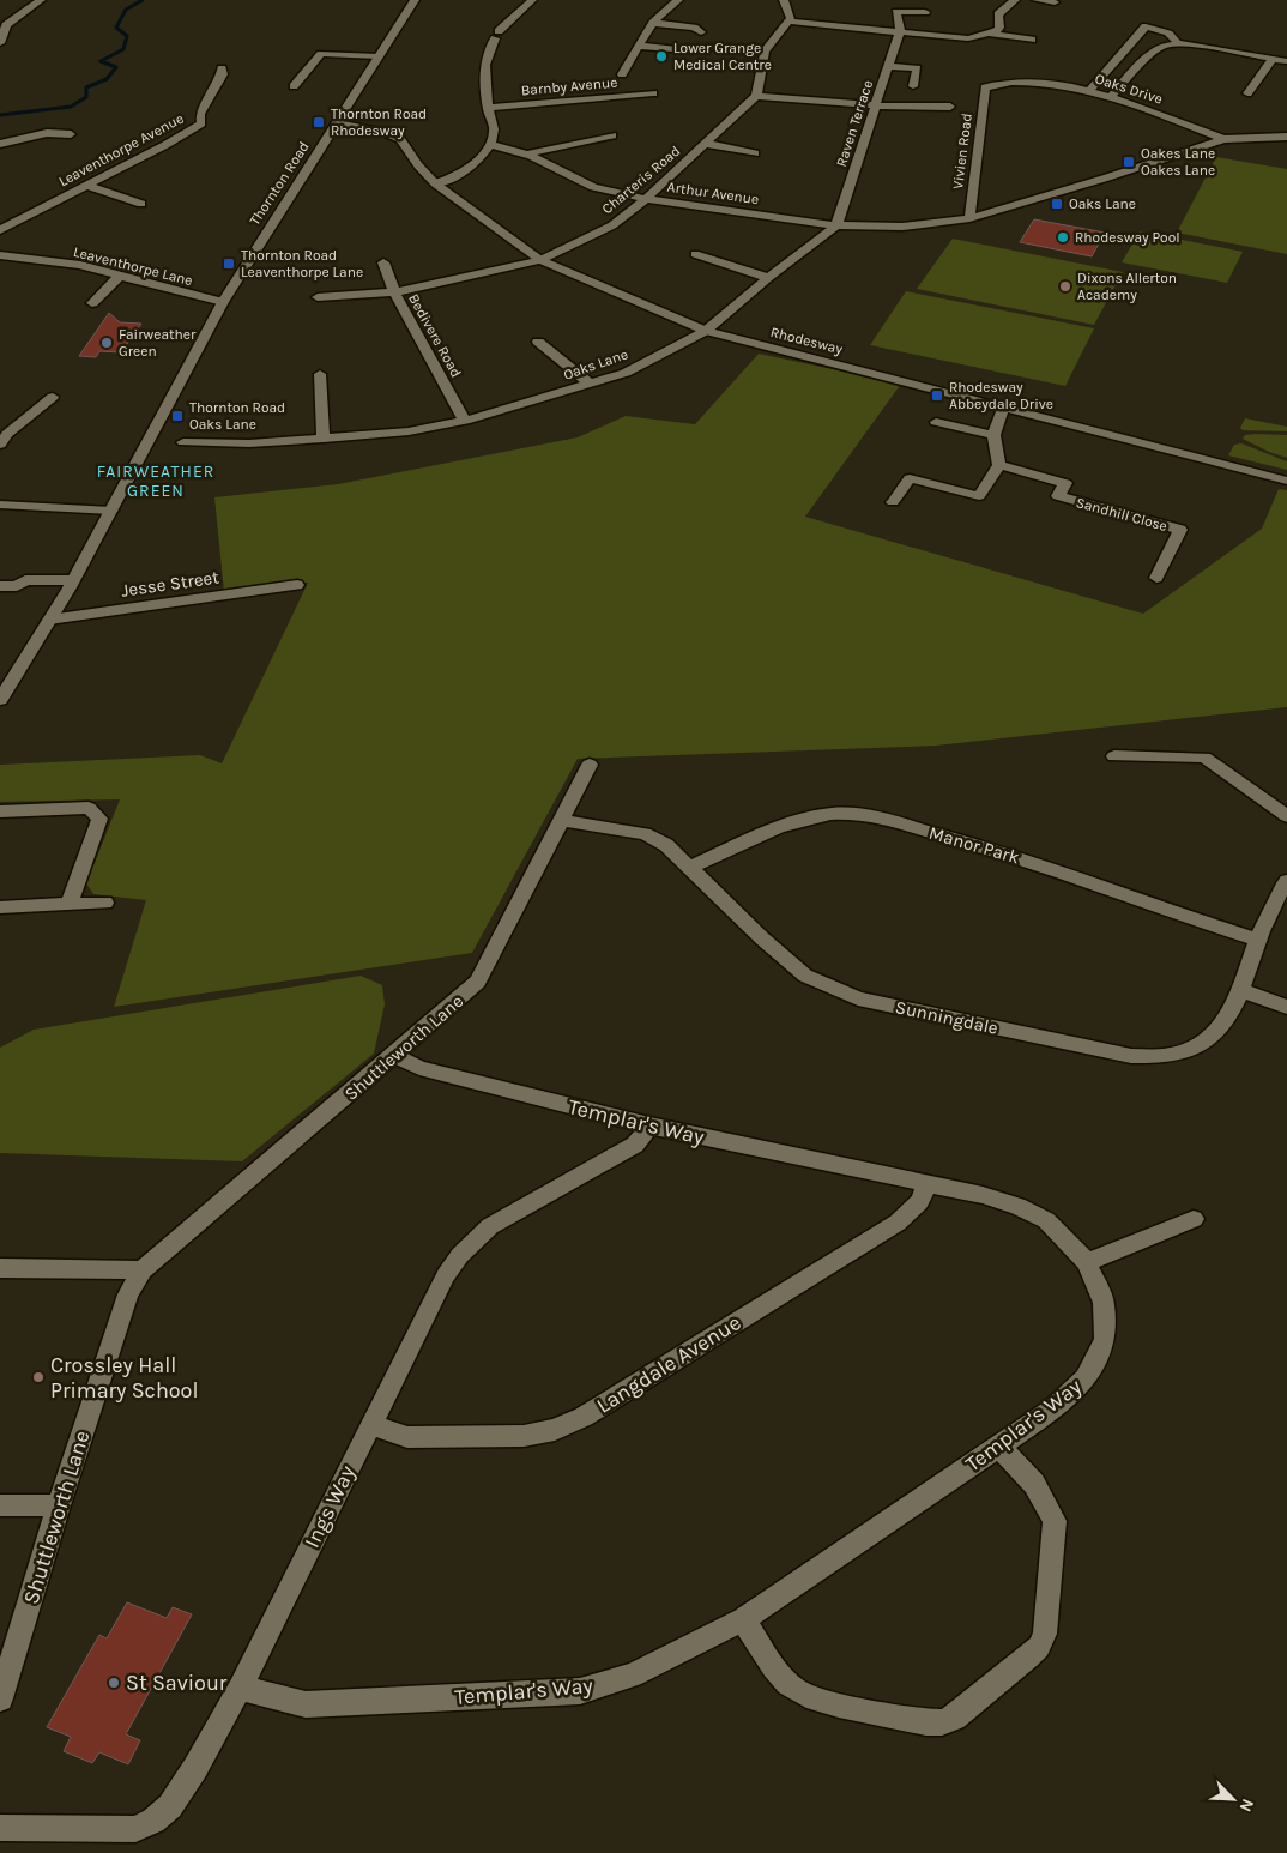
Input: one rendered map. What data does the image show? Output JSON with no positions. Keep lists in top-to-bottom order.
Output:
{
  "streets": {
    "street": [
      "Barnby Avenue",
      "Oaks Drive",
      "Raven Terrace",
      "Leaventhorpe Avenue",
      "Vivien Road",
      "Charteris Road",
      "Thornton Road",
      "Arthur Avenue",
      "Leaventhorpe Lane",
      "Bedivere Road",
      "Rhodesway",
      "Oaks Lane",
      "Sandhill Close",
      "Jesse Street",
      "Manor Park",
      "Sunningdale",
      "Shuttleworth Lane",
      "Templar's Way",
      "Langdale Avenue",
      "Ings Way"
    ]
  },
  "crossings": [
    ["Oaks Drive", "Vivien Road"],
    ["Raven Terrace", "Arthur Avenue"],
    ["Raven Terrace", "Oaks Lane"],
    ["Charteris Road", "Arthur Avenue"],
    ["Charteris Road", "Bedivere Road"],
    ["Charteris Road", "Rhodesway"],
    ["Thornton Road", "Leaventhorpe Lane"],
    ["Thornton Road", "Rhodesway"],
    ["Thornton Road", "Jesse Street"],
    ["Arthur Avenue", "Oaks Lane"],
    ["Bedivere Road", "Oaks Lane"],
    ["Rhodesway", "Oaks Lane"],
    ["Manor Park", "Sunningdale"],
    ["Sunningdale", "Shuttleworth Lane"],
    ["Shuttleworth Lane", "Templar's Way"],
    ["Templar's Way", "Langdale Avenue"],
    ["Templar's Way", "Ings Way"],
    ["Langdale Avenue", "Ings Way"]
  ],
  "districts": ["FAIRWEATHER GREEN"],
  "places": {
    "other": [
      "Lower Grange Medical Centre",
      "Rhodesway Pool",
      "Dixons Allerton Academy",
      "Fairweather Green",
      "Crossley Hall Primary School",
      "St Saviour"
    ],
    "transit": [
      "Thornton Road Rhodesway",
      "Oakes Lane Oakes Lane",
      "Oaks Lane",
      "Thornton Road Leaventhorpe Lane",
      "Rhodesway Abbeydale Drive",
      "Thornton Road Oaks Lane"
    ]
  },
  "north": "bottom right"
}
